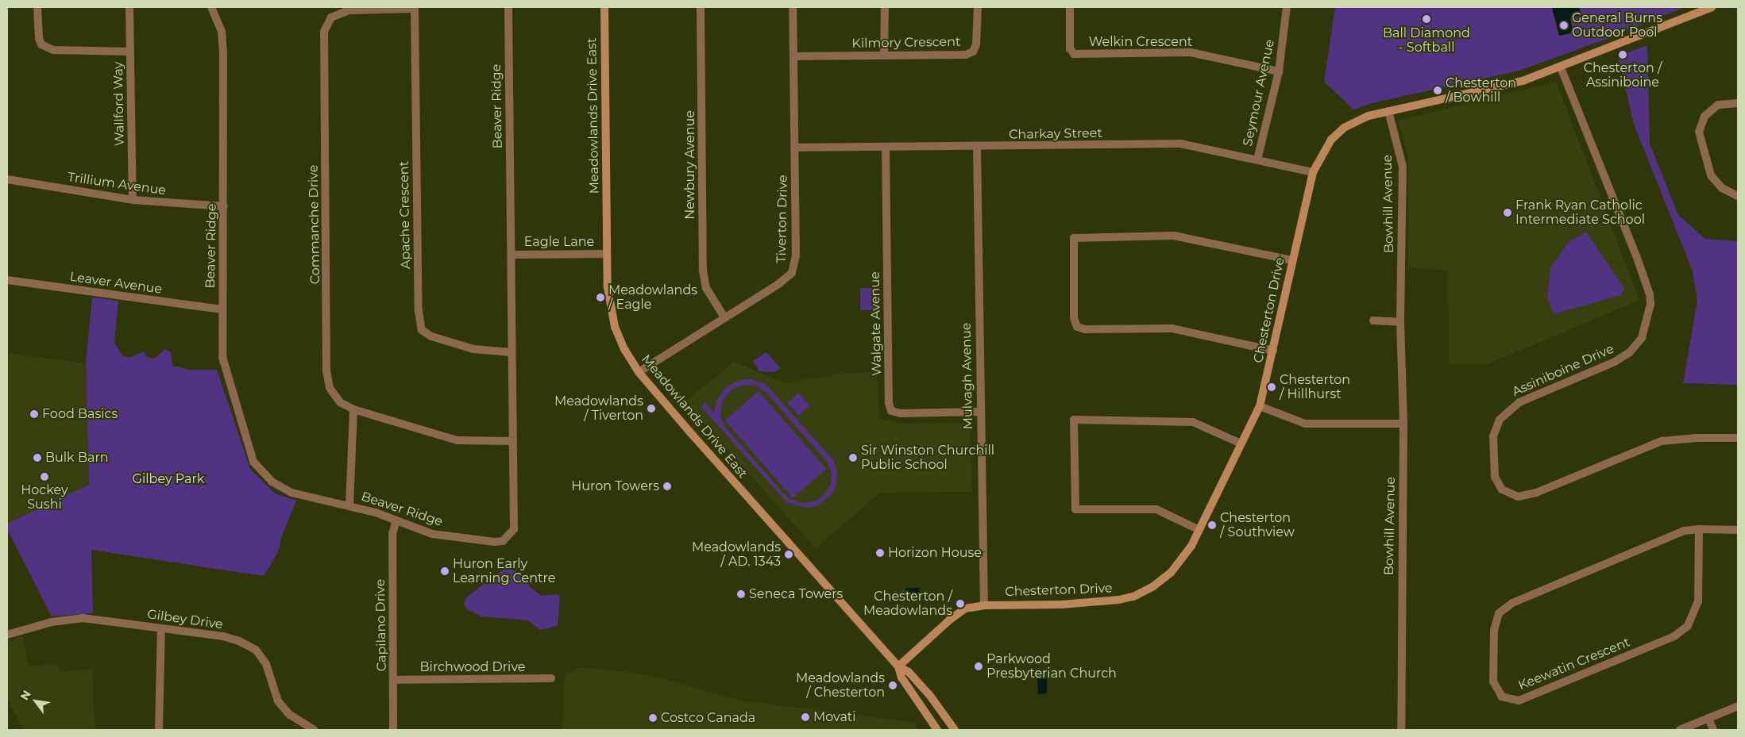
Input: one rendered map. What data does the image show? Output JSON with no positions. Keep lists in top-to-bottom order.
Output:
{
  "streets": {
    "street": [
      "Welkin Crescent",
      "Kilmory Crescent",
      "Seymour Avenue",
      "Wallford Way",
      "Beaver Ridge",
      "Meadowlands Drive East",
      "Charkay Street",
      "Newbury Avenue",
      "Trillium Avenue",
      "Bowhill Avenue",
      "Apache Crescent",
      "Tiverton Drive",
      "Commanche Drive",
      "Eagle Lane",
      "Leaver Avenue",
      "Chesterton Drive",
      "Walgate Avenue",
      "Assiniboine Drive",
      "Mulvagh Avenue",
      "Gilbey Drive",
      "Capilano Drive",
      "Keewatin Crescent",
      "Birchwood Drive"
    ]
  },
  "crossings": [
    ["Welkin Crescent", "Seymour Avenue"],
    ["Kilmory Crescent", "Tiverton Drive"],
    ["Seymour Avenue", "Charkay Street"],
    ["Wallford Way", "Trillium Avenue"],
    ["Beaver Ridge", "Trillium Avenue"],
    ["Beaver Ridge", "Apache Crescent"],
    ["Beaver Ridge", "Commanche Drive"],
    ["Beaver Ridge", "Eagle Lane"],
    ["Beaver Ridge", "Leaver Avenue"],
    ["Beaver Ridge", "Capilano Drive"],
    ["Meadowlands Drive East", "Tiverton Drive"],
    ["Meadowlands Drive East", "Eagle Lane"],
    ["Meadowlands Drive East", "Chesterton Drive"],
    ["Charkay Street", "Tiverton Drive"],
    ["Charkay Street", "Chesterton Drive"],
    ["Charkay Street", "Walgate Avenue"],
    ["Charkay Street", "Mulvagh Avenue"],
    ["Newbury Avenue", "Tiverton Drive"],
    ["Bowhill Avenue", "Chesterton Drive"],
    ["Apache Crescent", "Commanche Drive"],
    ["Chesterton Drive", "Assiniboine Drive"],
    ["Chesterton Drive", "Mulvagh Avenue"],
    ["Walgate Avenue", "Mulvagh Avenue"],
    ["Capilano Drive", "Birchwood Drive"]
  ],
  "parks": ["Gilbey Park"],
  "places": [
    "Ball Diamond - Softball",
    "General Burns Outdoor Pool",
    "Chesterton / Assiniboine",
    "Chesterton / Bowhill",
    "Frank Ryan Catholic Intermediate School",
    "Meadowlands / Eagle",
    "Chesterton / Hillhurst",
    "Meadowlands / Tiverton",
    "Food Basics",
    "Bulk Barn",
    "Sir Winston Churchill Public School",
    "Hockey Sushi",
    "Huron Towers",
    "Chesterton / Southview",
    "Horizon House",
    "Meadowlands / AD. 1343",
    "Huron Early Learning Centre",
    "Seneca Towers",
    "Chesterton / Meadowlands",
    "Parkwood Presbyterian Church",
    "Meadowlands / Chesterton",
    "Movati",
    "Costco Canada"
  ],
  "north": "top left"
}
